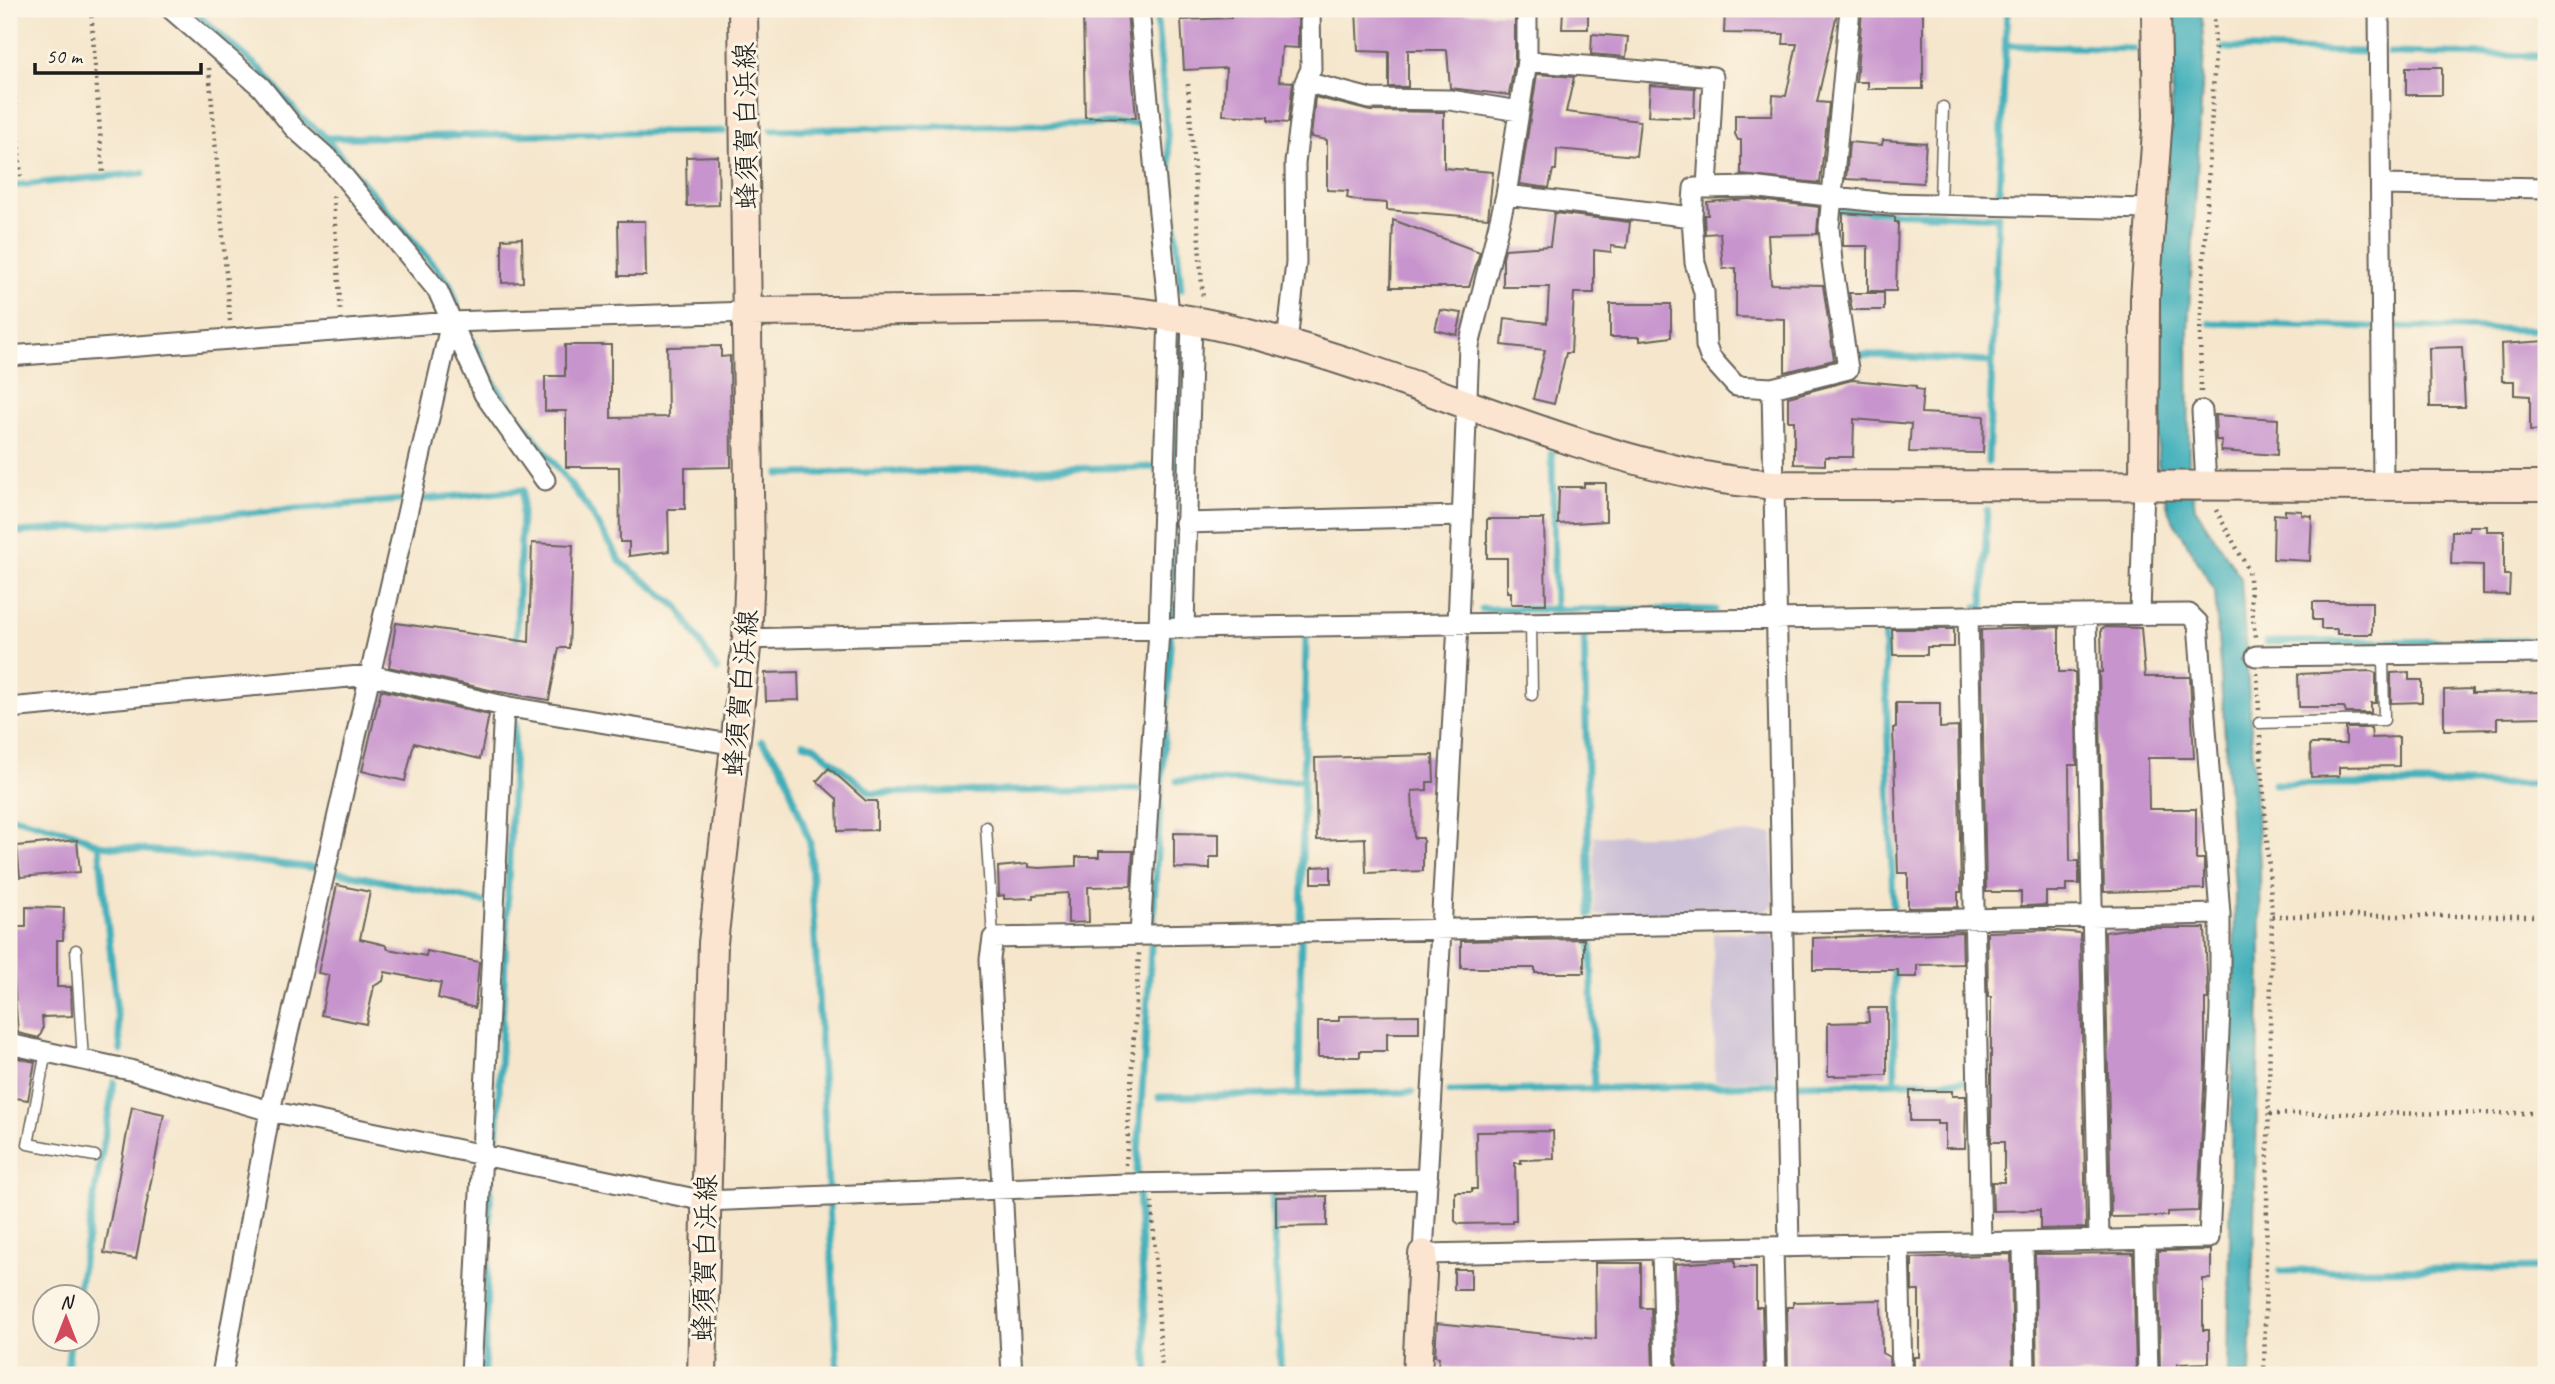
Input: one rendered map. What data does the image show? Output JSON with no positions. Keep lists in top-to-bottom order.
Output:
{
  "streets": {
    "street": ["蜂須賀白浜線"]
  },
  "scale_bar": "50 m",
  "north": "top"
}
